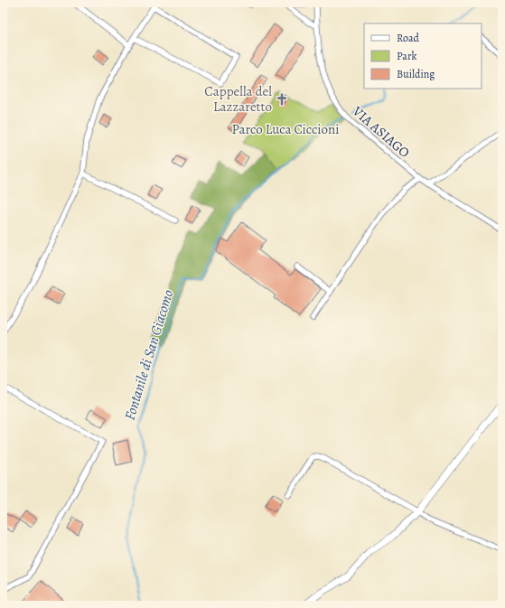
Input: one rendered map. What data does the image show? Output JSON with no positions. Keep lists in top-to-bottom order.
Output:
{
  "streets": {
    "street": ["VIA ASIAGO"]
  },
  "water": ["Fontanile di San Giacomo"],
  "parks": ["Parco Luca Ciccioni"],
  "places": {
    "church": ["Cappella del Lazzaretto"]
  },
  "legend": ["Road", "Park", "Building"]
}
